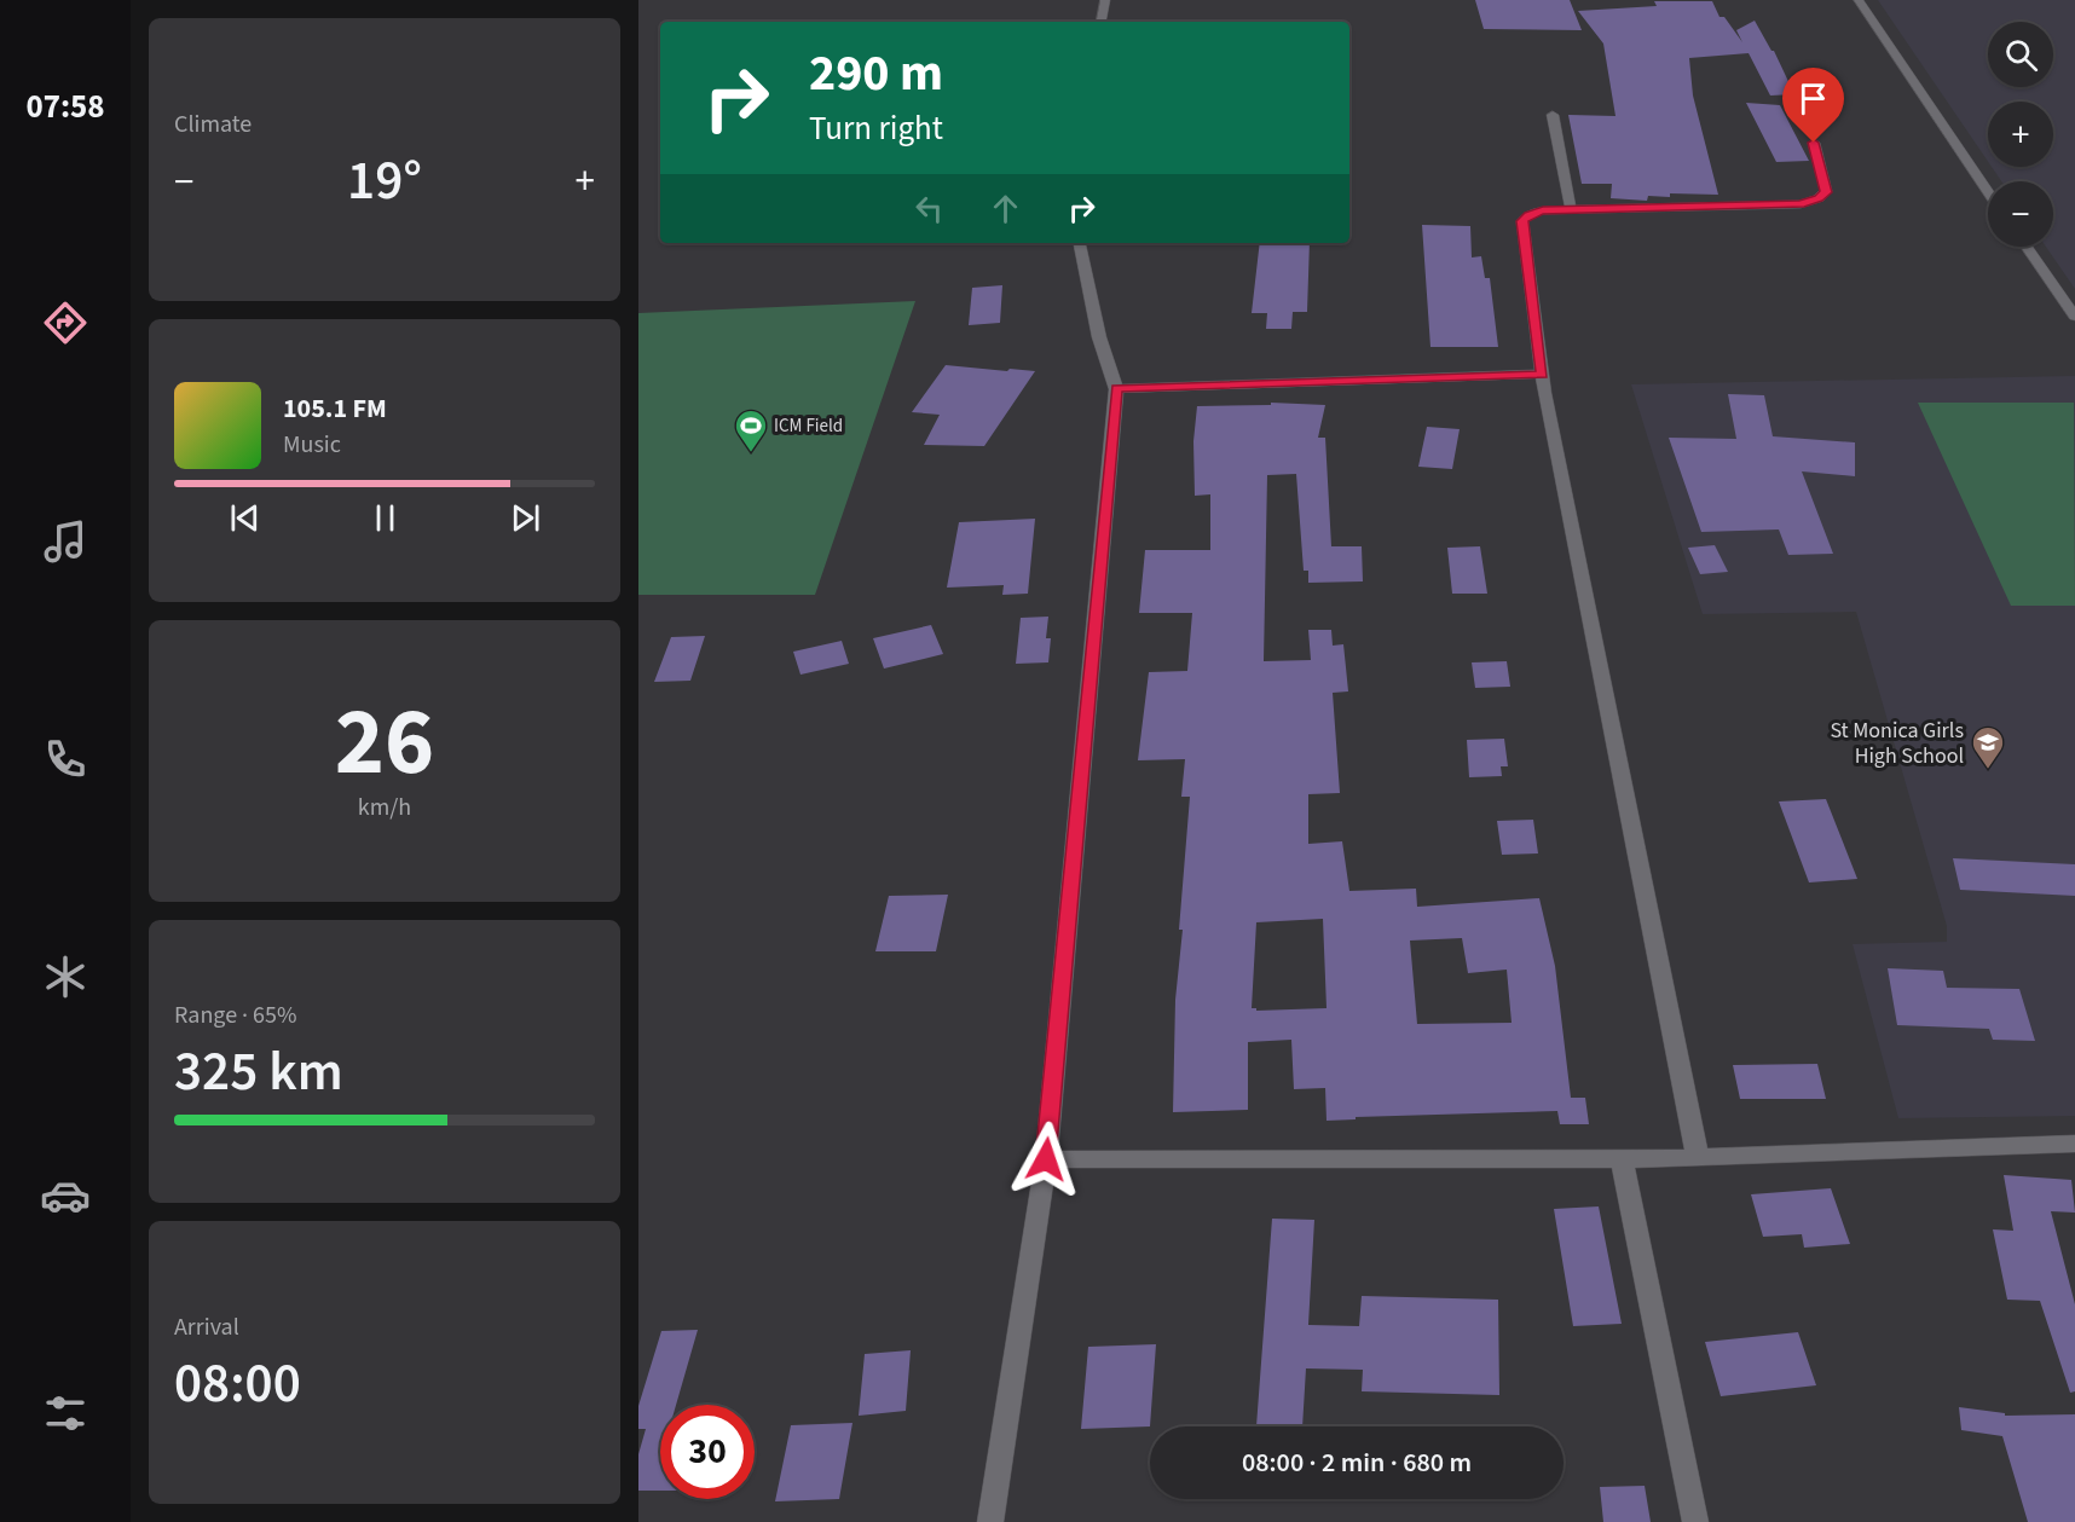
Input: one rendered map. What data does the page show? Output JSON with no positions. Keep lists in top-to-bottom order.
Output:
{
  "places": {
    "sports": ["ICM Field"],
    "school or university": ["St Monica Girls High School"]
  },
  "page": {
    "tabs": "07:58",
    "tile": [
      "Climate",
      ["26", "km/h"],
      ["Range · 65%", "325 km"],
      ["Arrival", "08:00"]
    ],
    "map_buttons": ["+", "−"],
    "turn": ["290 m", "Turn right"],
    "heat": ["−", "19°", "+"],
    "song": ["105.1 FM", "Music"],
    "limit": "30",
    "trip": "08:00 · 2 min · 680 m"
  }
}
